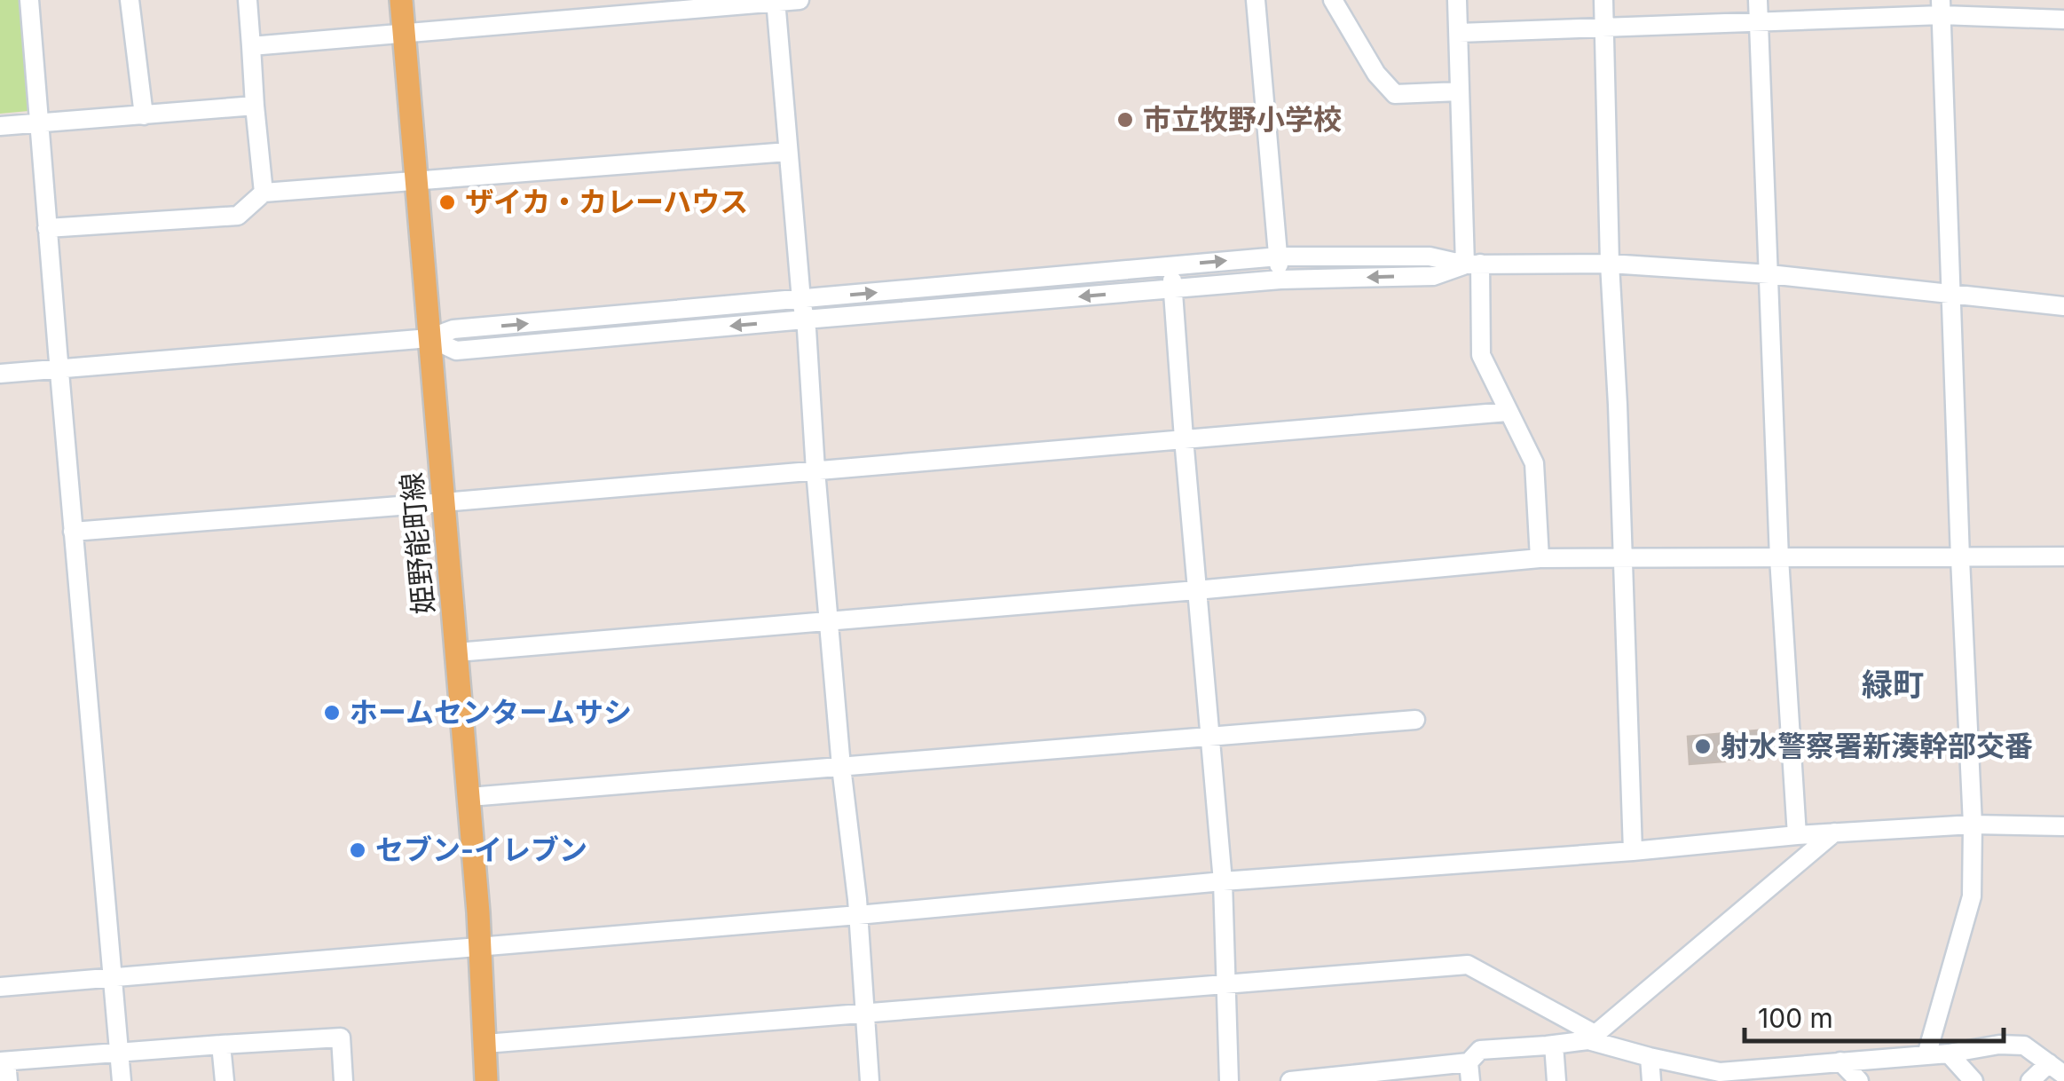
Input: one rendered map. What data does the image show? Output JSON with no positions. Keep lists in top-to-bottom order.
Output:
{
  "streets": {
    "main road": ["姫野能町線"]
  },
  "districts": ["緑町"],
  "places": [
    "市立牧野小学校",
    "ザイカ・カレーハウス",
    "ホームセンタームサシ",
    "射水警察署新湊幹部交番",
    "セブン-イレブン"
  ],
  "scale_bar": "100 m"
}
